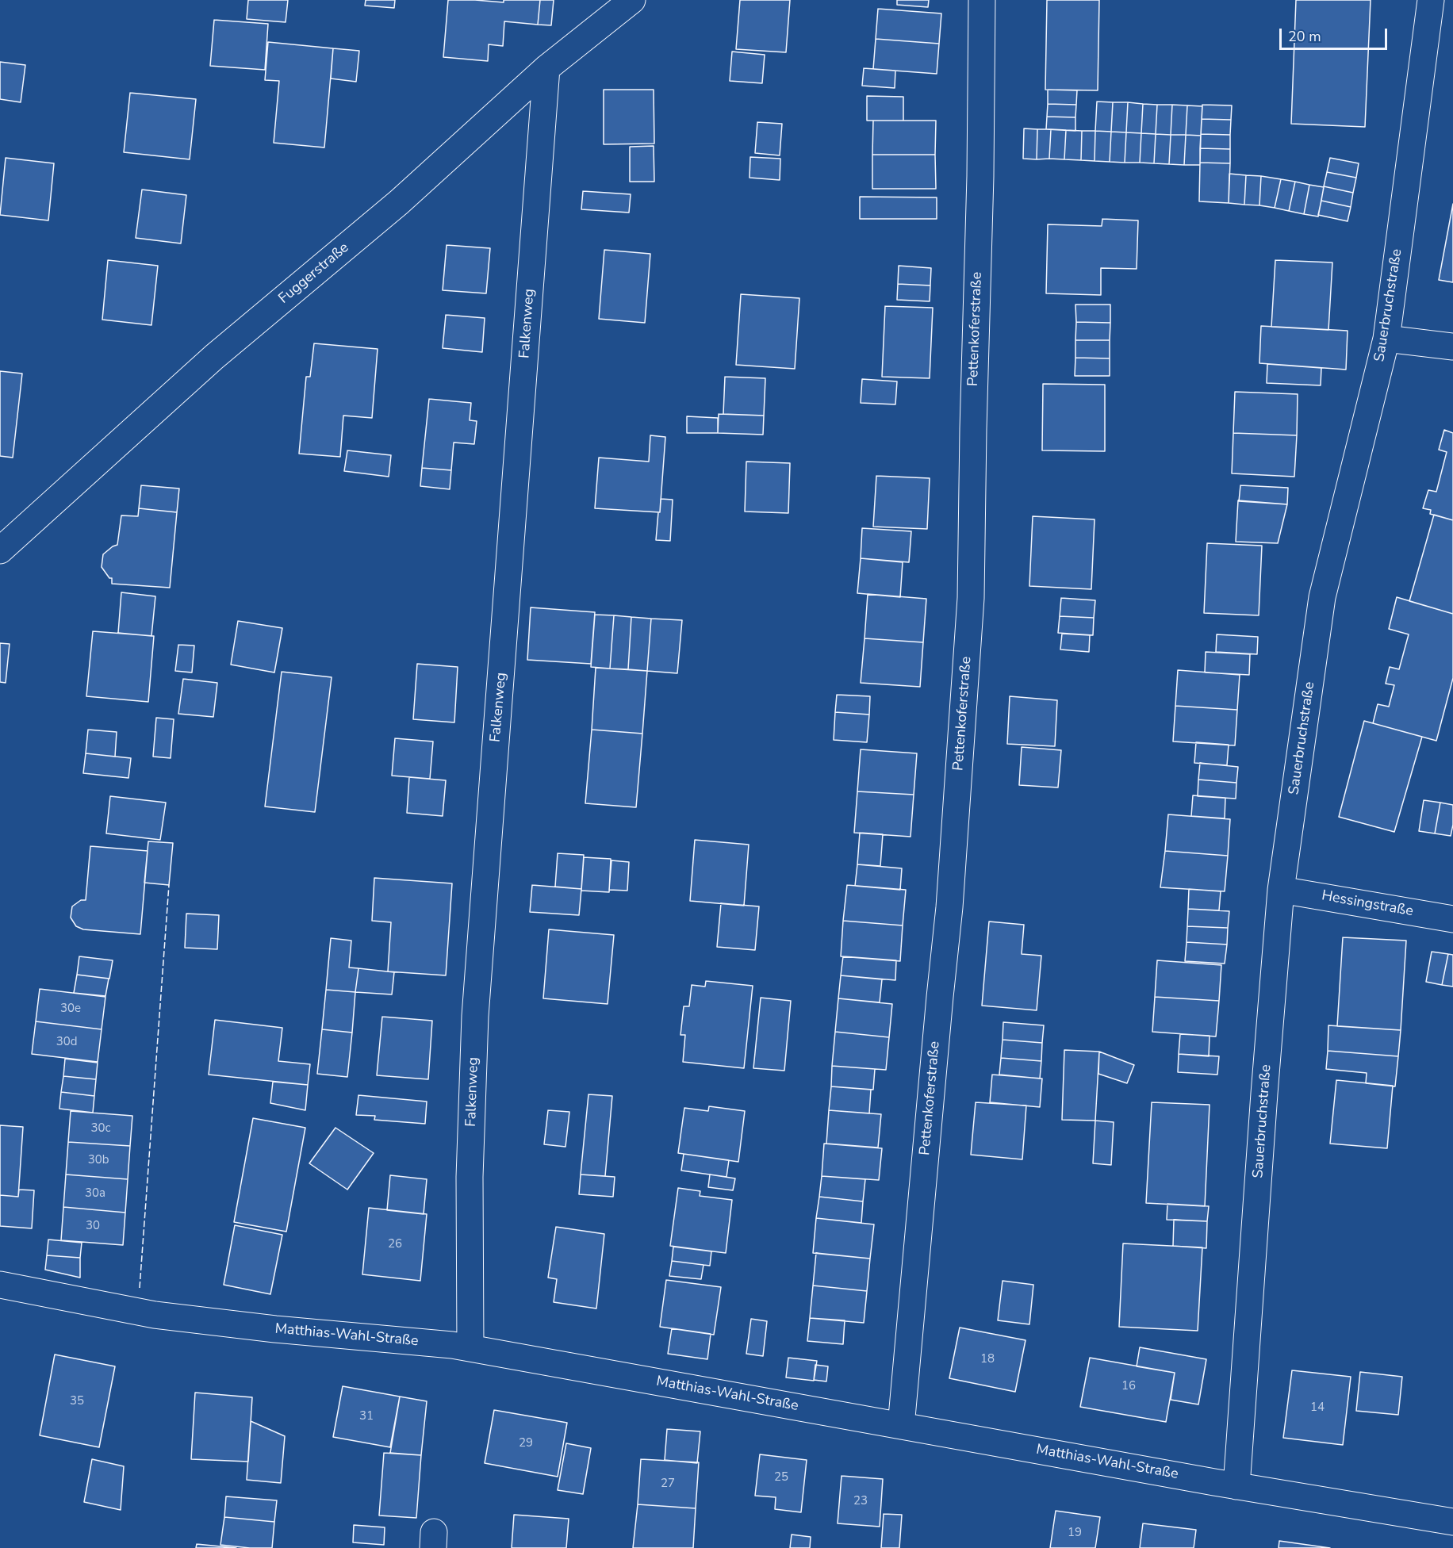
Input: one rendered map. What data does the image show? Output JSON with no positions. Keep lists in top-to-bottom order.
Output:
{
  "streets": {
    "street": [
      "Fuggerstraße",
      "Sauerbruchstraße",
      "Falkenweg",
      "Pettenkoferstraße",
      "Hessingstraße",
      "Matthias-Wahl-Straße"
    ]
  },
  "crossings": [
    ["Fuggerstraße", "Falkenweg"],
    ["Sauerbruchstraße", "Hessingstraße"],
    ["Sauerbruchstraße", "Matthias-Wahl-Straße"],
    ["Falkenweg", "Matthias-Wahl-Straße"],
    ["Pettenkoferstraße", "Matthias-Wahl-Straße"]
  ],
  "house_numbers": [
    "30e",
    "30d",
    "30c",
    "30b",
    "30a",
    "30",
    "26",
    "18",
    "16",
    "35",
    "14",
    "31",
    "29",
    "25",
    "27",
    "23",
    "19"
  ],
  "scale_bar": "20 m"
}
